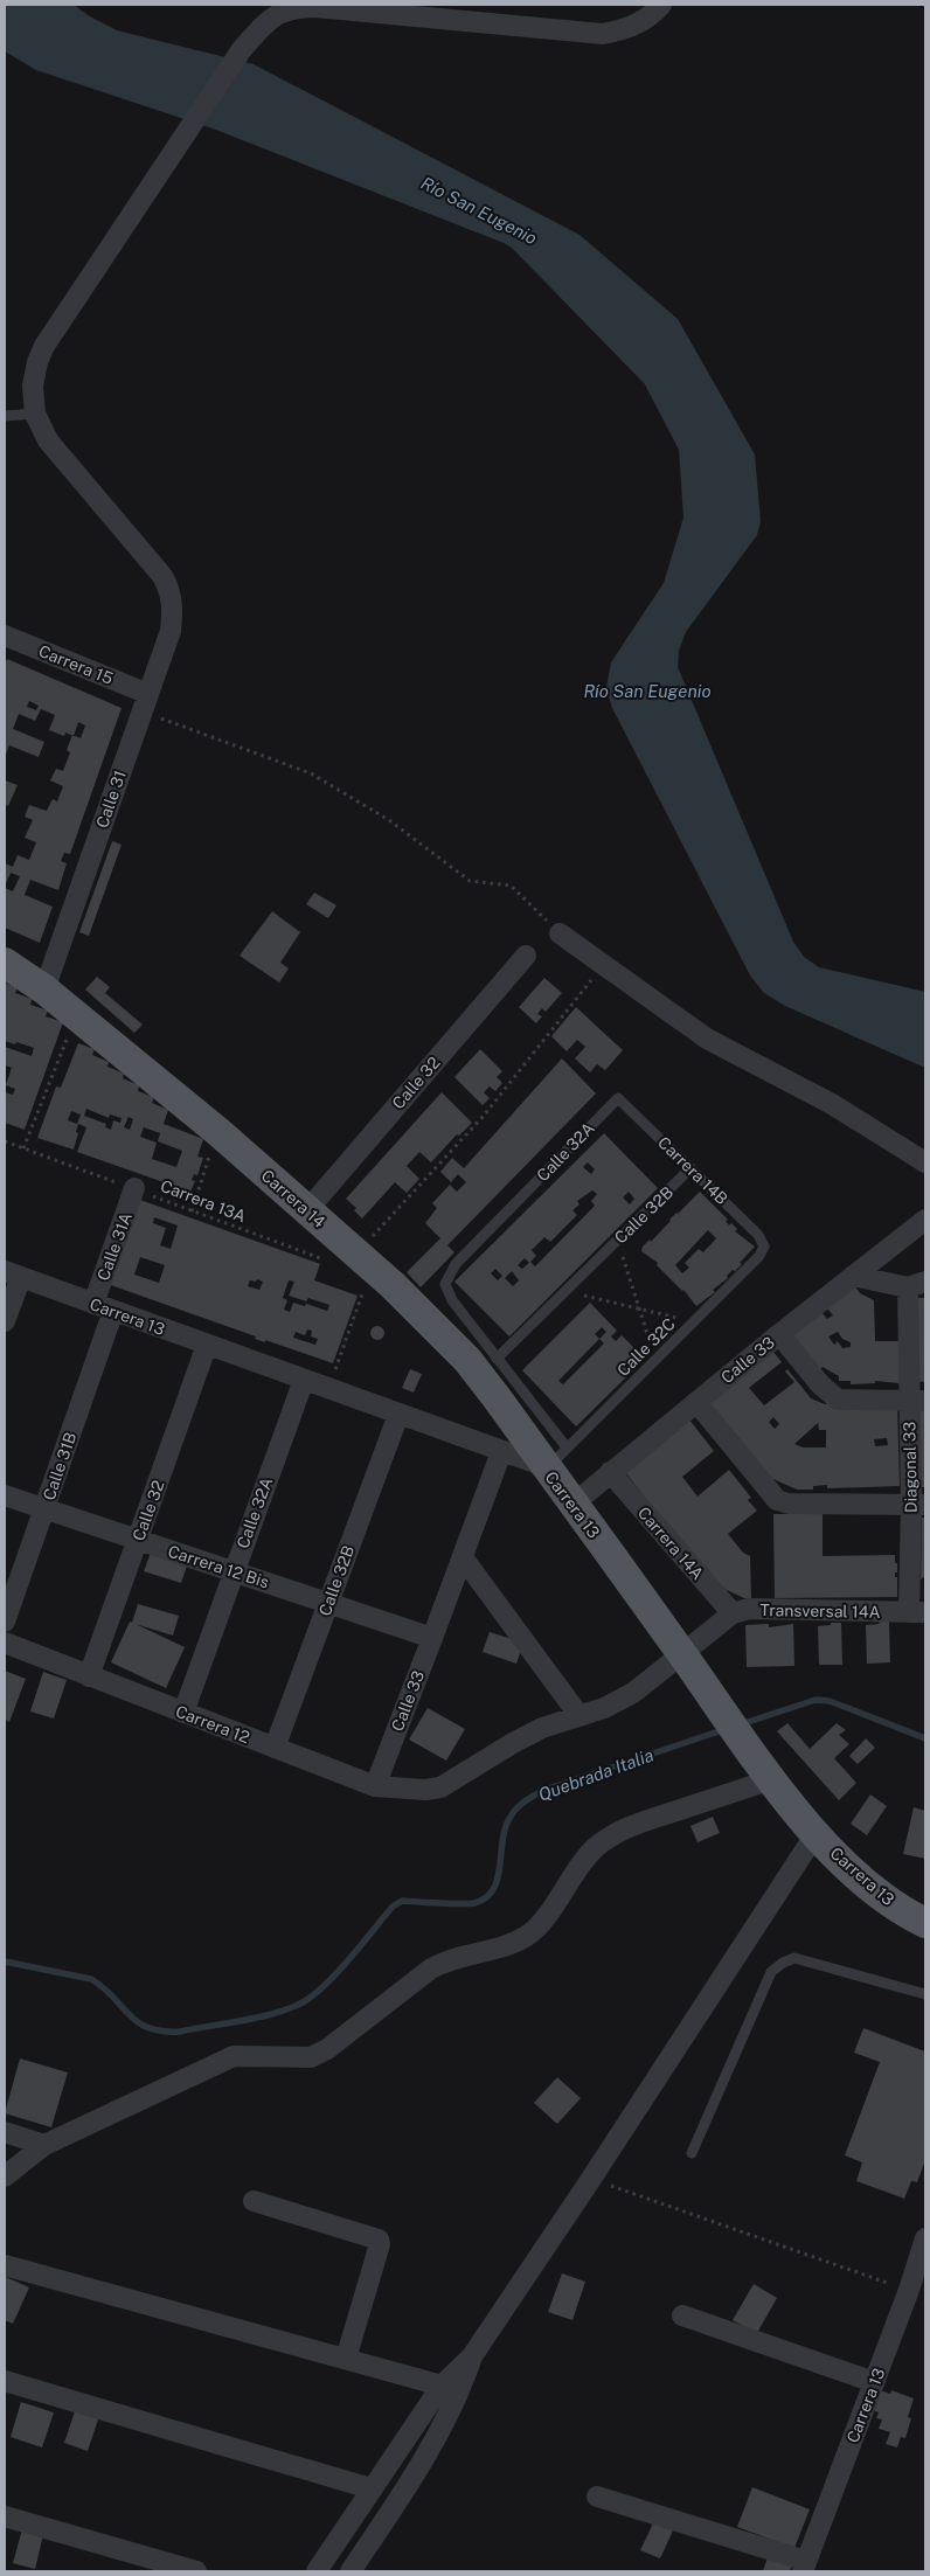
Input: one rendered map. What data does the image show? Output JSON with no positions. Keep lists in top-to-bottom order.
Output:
{
  "streets": {
    "main road": ["Carrera 14", "Carrera 13"],
    "street": [
      "Carrera 15",
      "Calle 31",
      "Calle 32",
      "Calle 32A",
      "Calle 32B",
      "Calle 31A",
      "Calle 33",
      "Calle 31B",
      "Diagonal 33",
      "Carrera 14A",
      "Carrera 12 Bis",
      "Transversal 14A",
      "Carrera 12"
    ],
    "lane": ["Carrera 14B", "Calle 32C"],
    "path": ["Carrera 13A"]
  },
  "crossings": [
    ["Carrera 15", "Calle 31"],
    ["Calle 31", "Carrera 14"],
    ["Calle 32", "Carrera 14"],
    ["Calle 32", "Carrera 13"],
    ["Calle 32", "Carrera 12 Bis"],
    ["Calle 32", "Carrera 12"],
    ["Calle 32A", "Carrera 14B"],
    ["Calle 32A", "Calle 32B"],
    ["Calle 32A", "Carrera 13"],
    ["Calle 32A", "Carrera 12 Bis"],
    ["Calle 32A", "Carrera 12"],
    ["Carrera 14B", "Calle 32B"],
    ["Carrera 14B", "Calle 32C"],
    ["Carrera 14", "Carrera 13"],
    ["Carrera 14", "Calle 32C"],
    ["Carrera 13A", "Calle 31A"],
    ["Calle 32B", "Carrera 13"],
    ["Calle 32B", "Carrera 12 Bis"],
    ["Calle 32B", "Carrera 12"],
    ["Calle 31A", "Carrera 13"],
    ["Carrera 13", "Calle 32C"],
    ["Carrera 13", "Calle 33"],
    ["Carrera 13", "Calle 31B"],
    ["Calle 33", "Carrera 14A"],
    ["Calle 33", "Carrera 12 Bis"],
    ["Calle 33", "Carrera 12"],
    ["Calle 31B", "Carrera 12 Bis"],
    ["Diagonal 33", "Transversal 14A"],
    ["Carrera 14A", "Transversal 14A"]
  ],
  "water": ["Río San Eugenio", "Quebrada Italia"]
}
